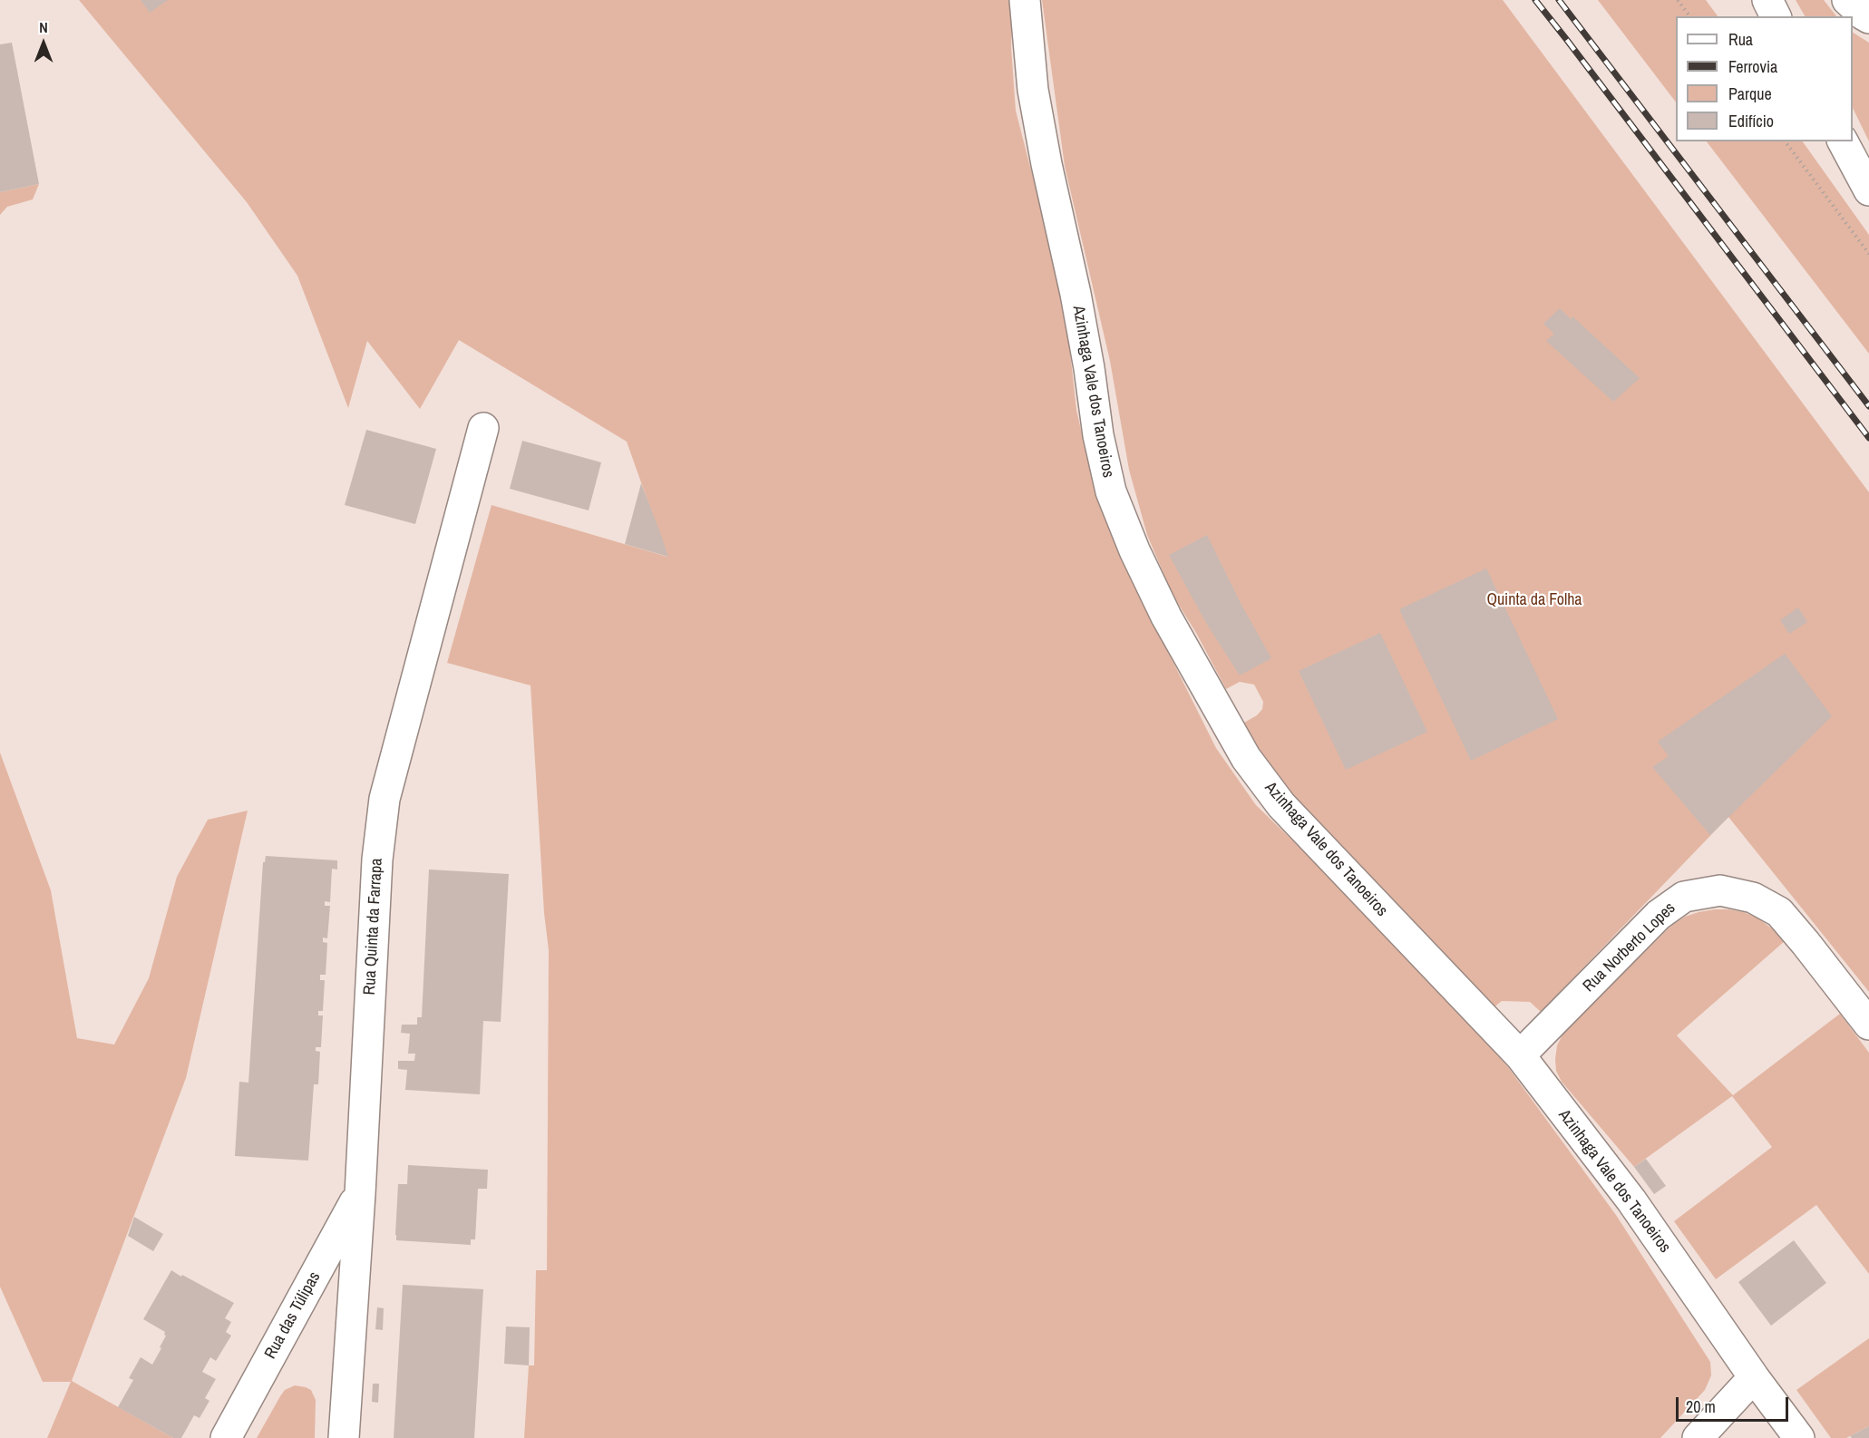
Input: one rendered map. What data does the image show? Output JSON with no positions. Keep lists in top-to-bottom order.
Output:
{
  "streets": {
    "street": [
      "Azinhaga Vale dos Tanoeiros",
      "Rua Quinta da Farrapa",
      "Rua Norberto Lopes",
      "Rua das Túlipas"
    ]
  },
  "crossings": [
    ["Azinhaga Vale dos Tanoeiros", "Rua Norberto Lopes"],
    ["Rua Quinta da Farrapa", "Rua das Túlipas"]
  ],
  "parks": ["Quinta da Folha"],
  "legend": [
    "Rua",
    "Ferrovia",
    "Parque",
    "Edifício"
  ],
  "scale_bar": "20 m",
  "north": "top"
}
